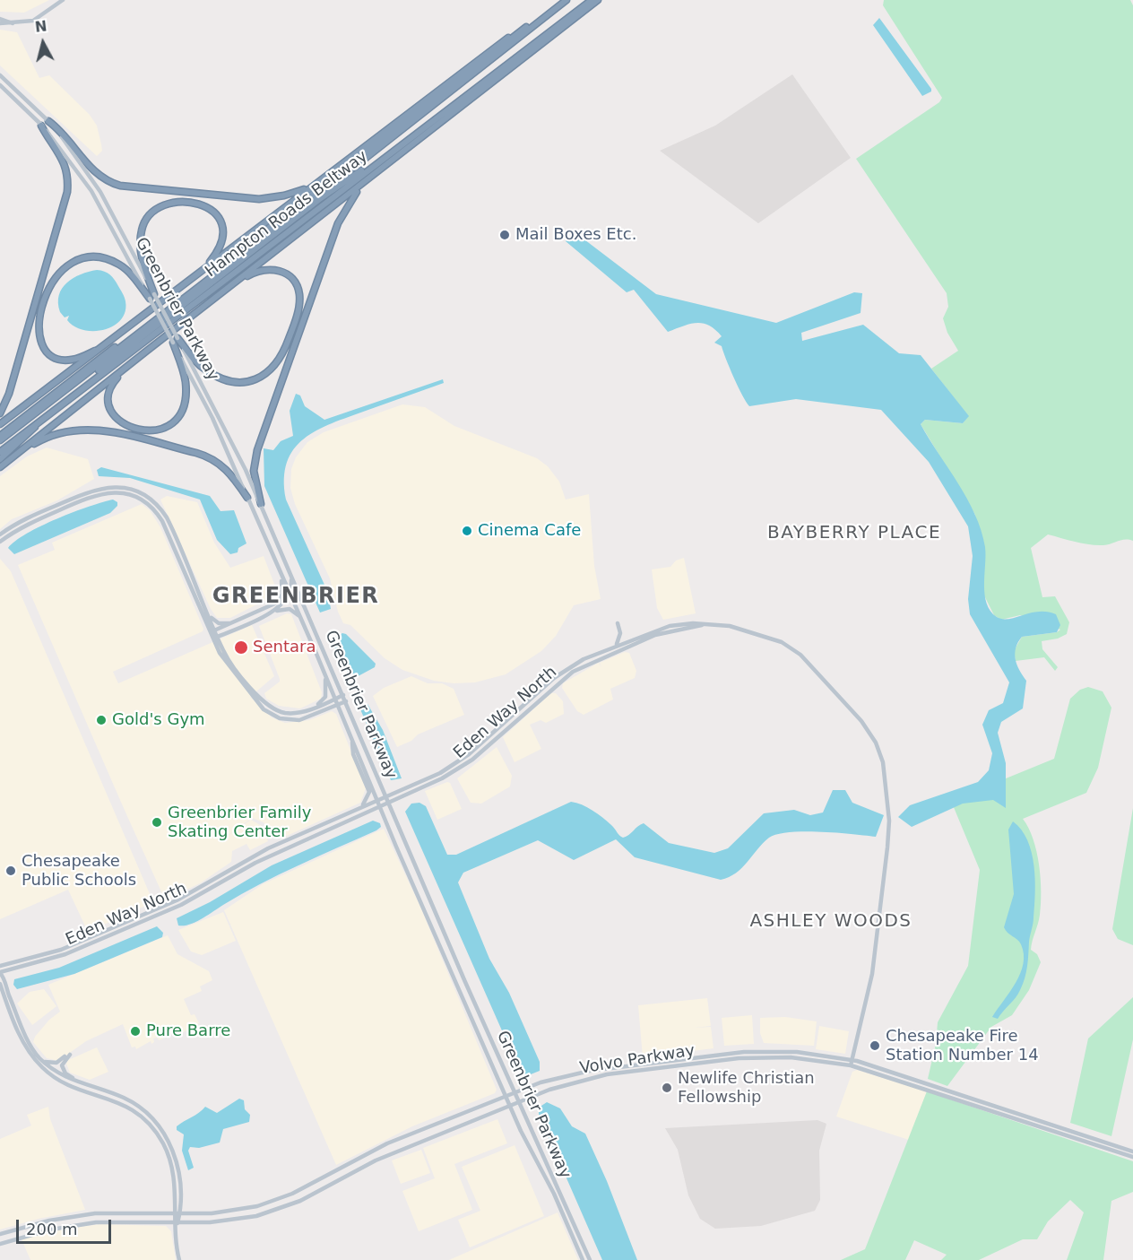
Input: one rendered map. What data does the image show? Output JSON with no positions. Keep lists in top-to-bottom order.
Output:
{
  "streets": {
    "highway": ["Hampton Roads Beltway"],
    "main road": ["Greenbrier Parkway", "Eden Way North", "Volvo Parkway"]
  },
  "crossings": [
    ["Greenbrier Parkway", "Eden Way North"],
    ["Greenbrier Parkway", "Volvo Parkway"],
    ["Eden Way North", "Volvo Parkway"]
  ],
  "districts": ["BAYBERRY PLACE", "GREENBRIER", "ASHLEY WOODS"],
  "places": [
    "Mail Boxes Etc.",
    "Cinema Cafe",
    "Sentara",
    "Gold's Gym",
    "Greenbrier Family Skating Center",
    "Chesapeake Public Schools",
    "Pure Barre",
    "Chesapeake Fire Station Number 14",
    "Newlife Christian Fellowship"
  ],
  "scale_bar": "200 m",
  "north": "top"
}
